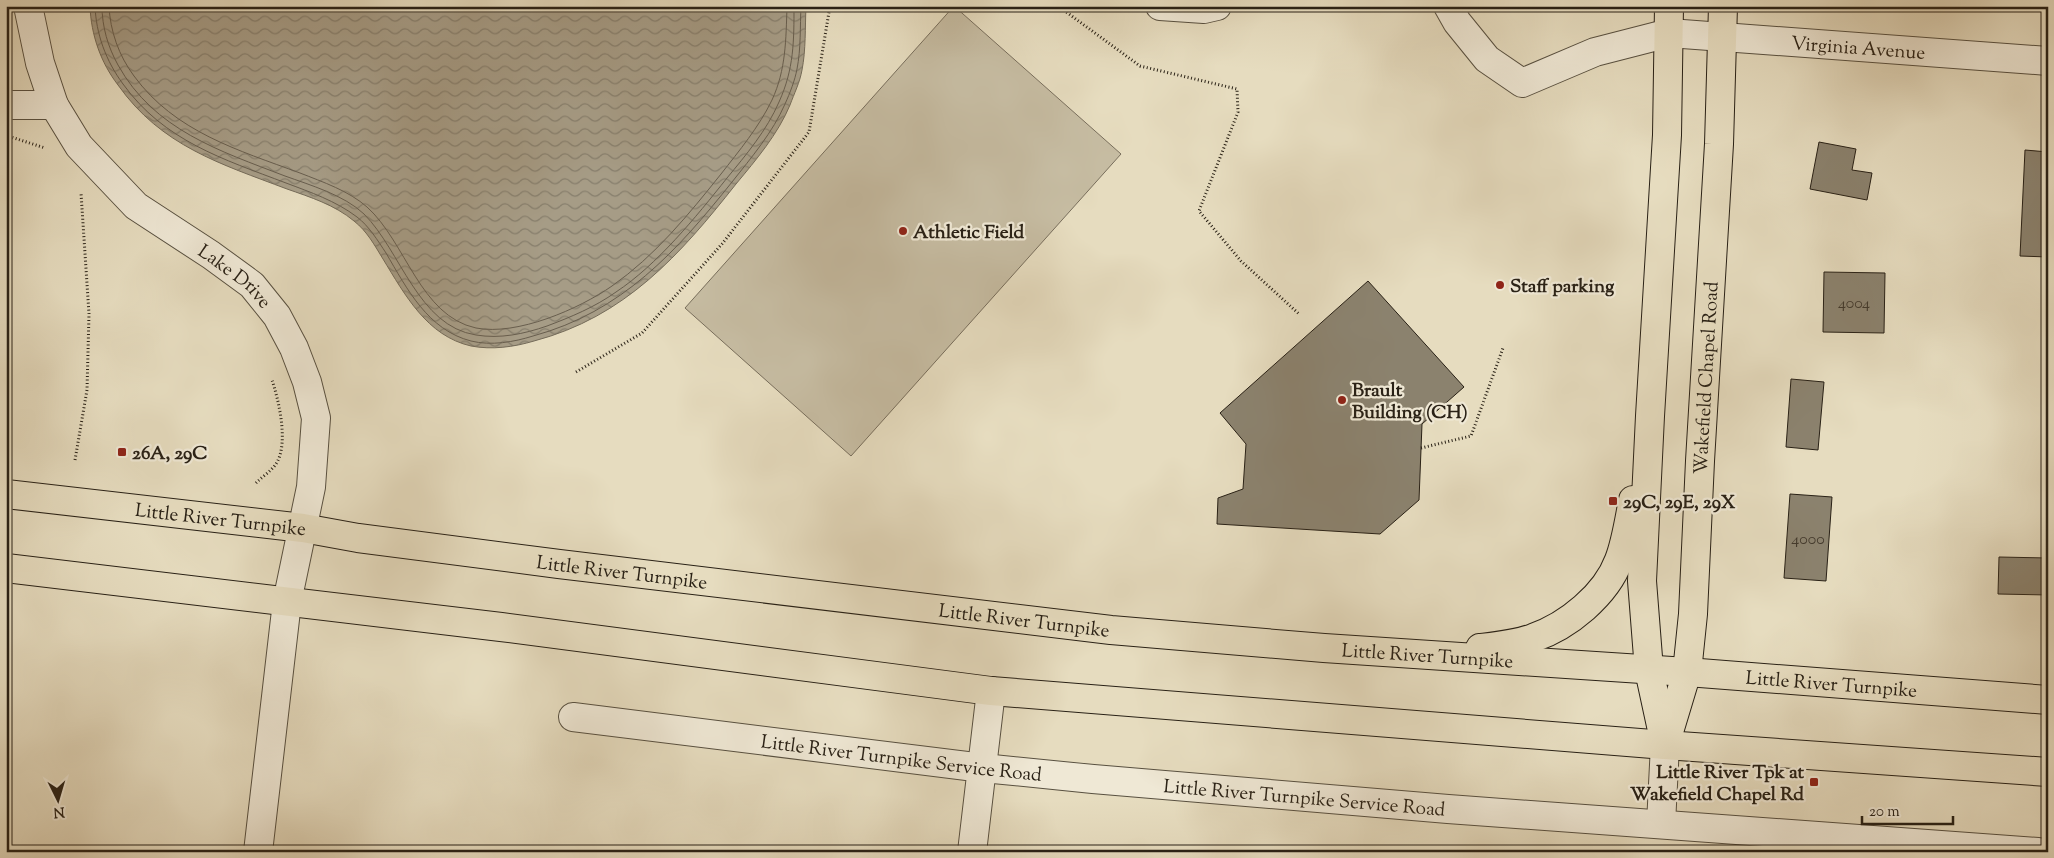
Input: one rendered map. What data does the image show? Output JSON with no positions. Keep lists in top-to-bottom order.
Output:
{
  "streets": {
    "main road": ["Wakefield Chapel Road", "Little River Turnpike"],
    "street": ["Virginia Avenue", "Lake Drive", "Little River Turnpike Service Road"]
  },
  "crossings": [
    ["Virginia Avenue", "Wakefield Chapel Road"],
    ["Lake Drive", "Little River Turnpike"],
    ["Wakefield Chapel Road", "Little River Turnpike"],
    ["Wakefield Chapel Road", "Little River Turnpike Service Road"]
  ],
  "places": {
    "other": ["Athletic Field", "Staff parking", "Brault Building (CH)"],
    "transit": ["26A, 29C", "29C, 29E, 29X", "Little River Tpk at Wakefield Chapel Rd"]
  },
  "house_numbers": ["4004", "4000"],
  "scale_bar": "20 m",
  "north": "bottom"
}
